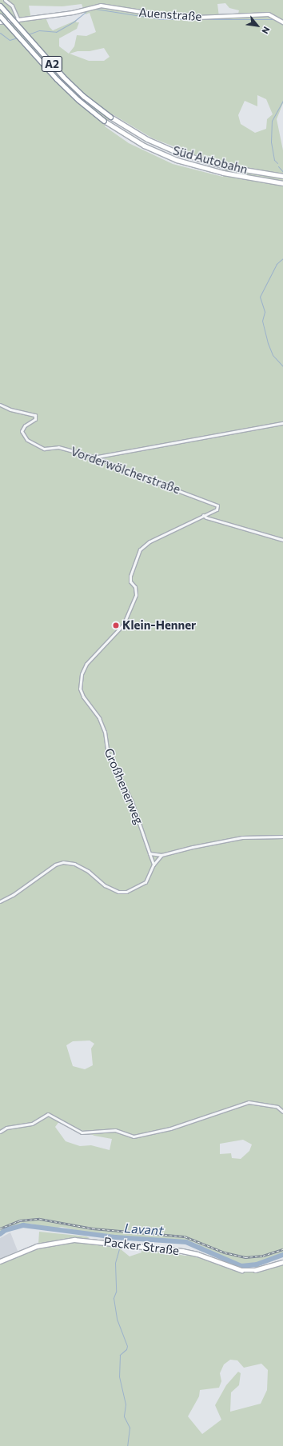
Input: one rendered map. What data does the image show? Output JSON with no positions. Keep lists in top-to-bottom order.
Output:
{
  "streets": {
    "highway": ["A2", "Süd Autobahn"],
    "main road": ["Packer Straße"],
    "street": ["Auenstraße", "Vorderwölcherstraße", "Großhenerweg"]
  },
  "crossings": [
    ["Vorderwölcherstraße", "Großhenerweg"]
  ],
  "water": ["Lavant"],
  "places": ["Klein-Henner"],
  "north": "bottom right"
}
